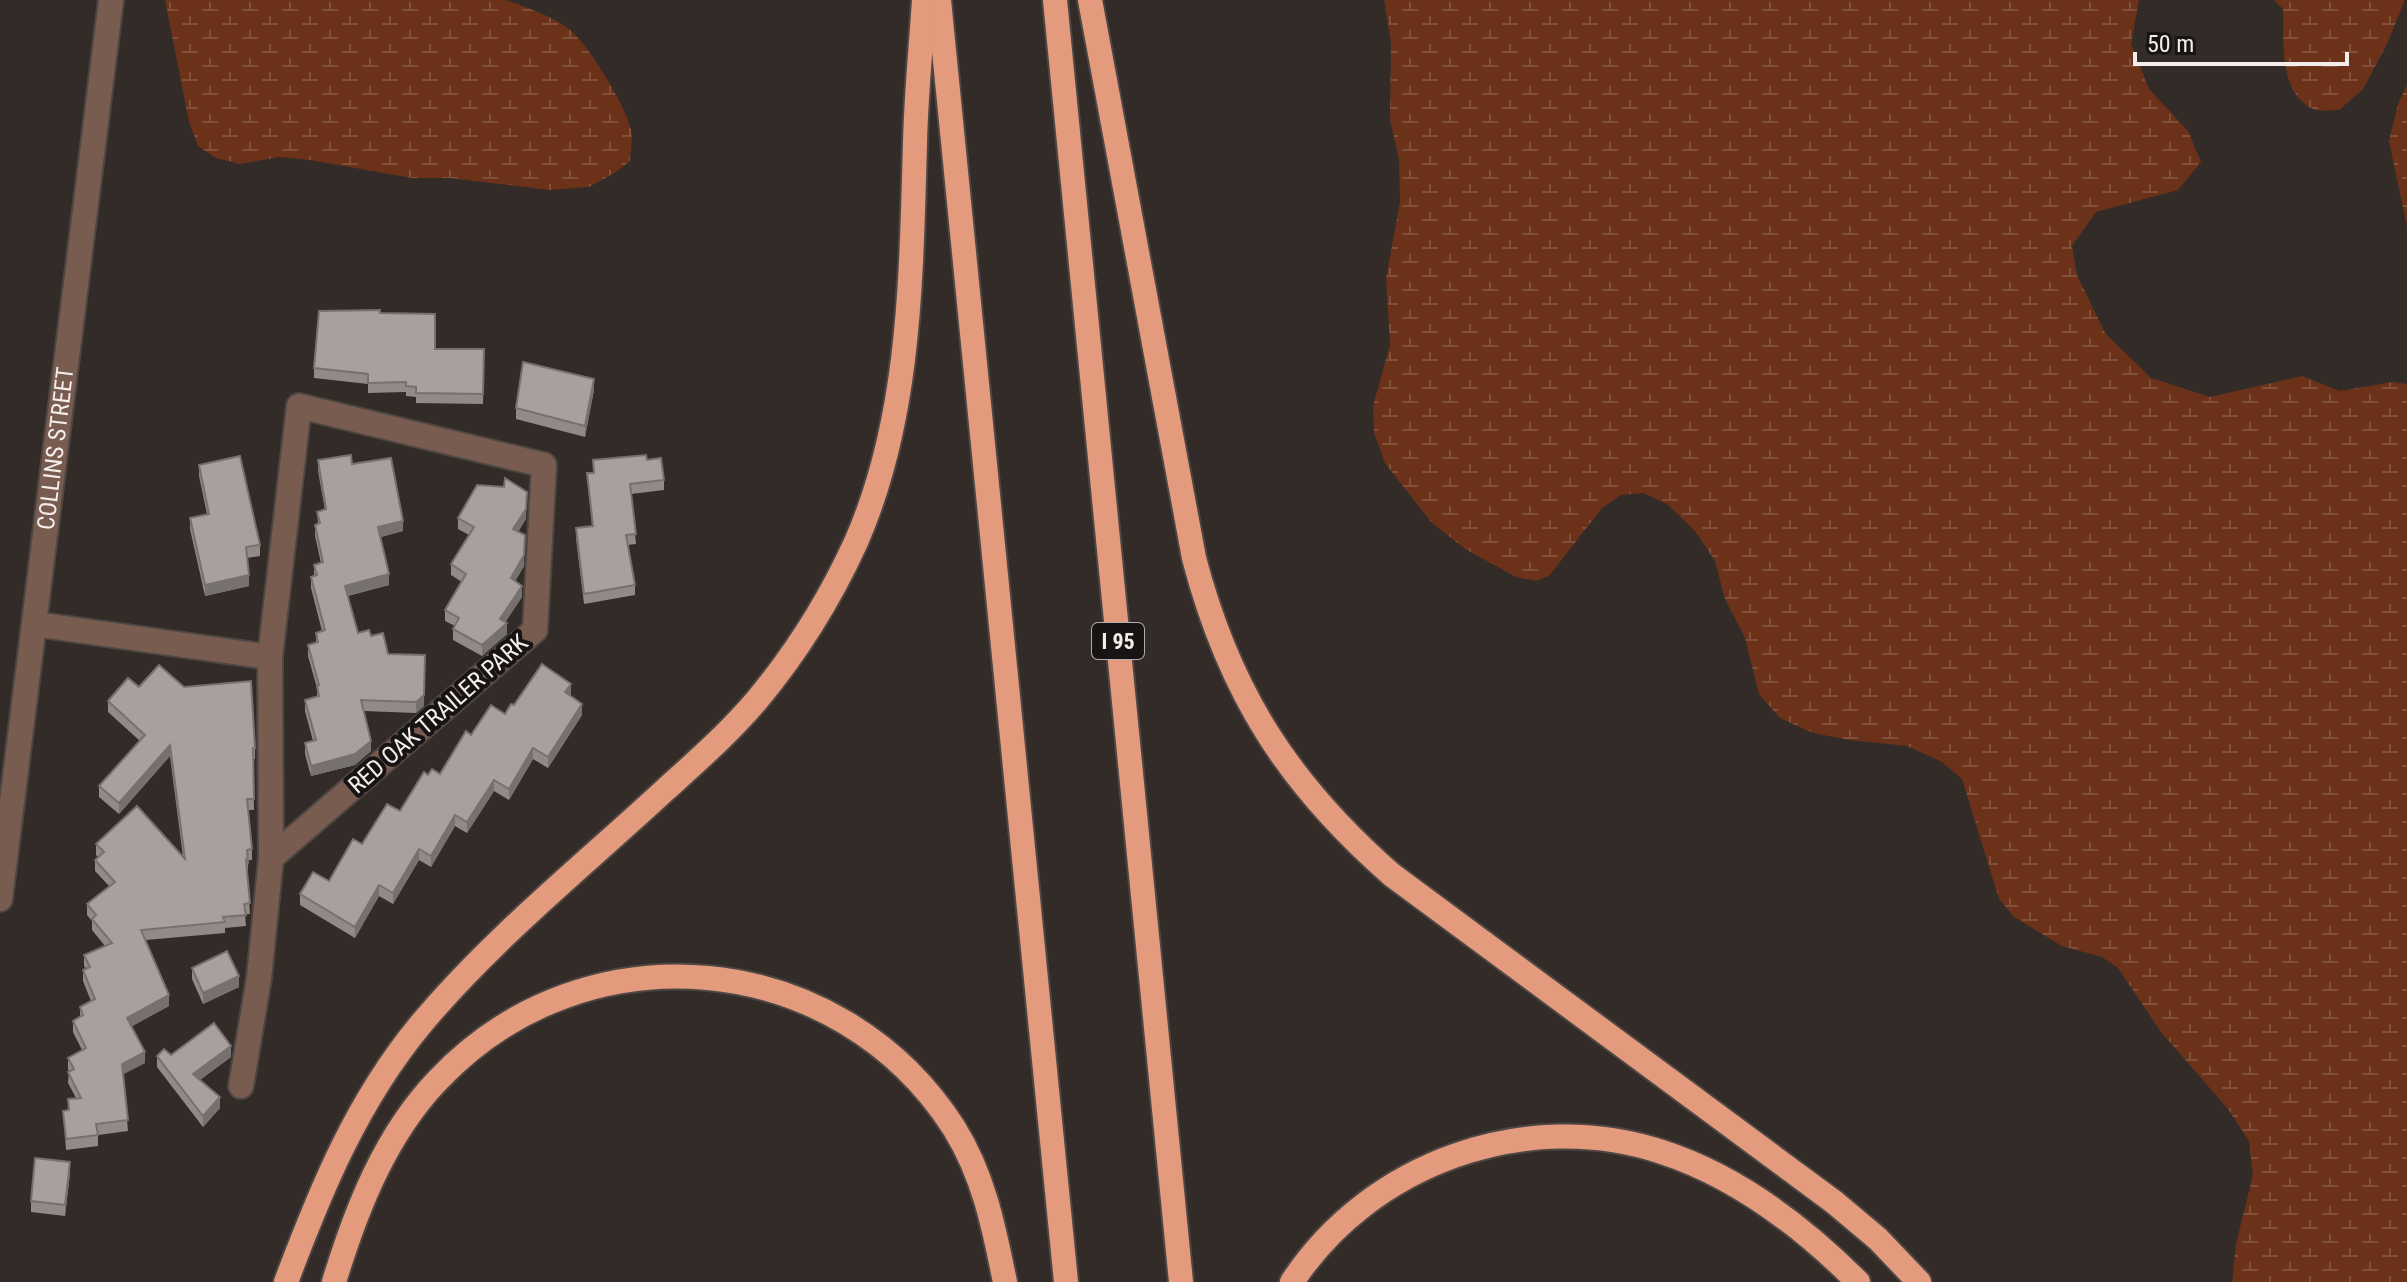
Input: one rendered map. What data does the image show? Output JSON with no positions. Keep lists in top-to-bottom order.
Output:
{
  "streets": {
    "highway": ["I 95"],
    "street": ["COLLINS STREET", "RED OAK TRAILER PARK"]
  },
  "scale_bar": "50 m"
}
